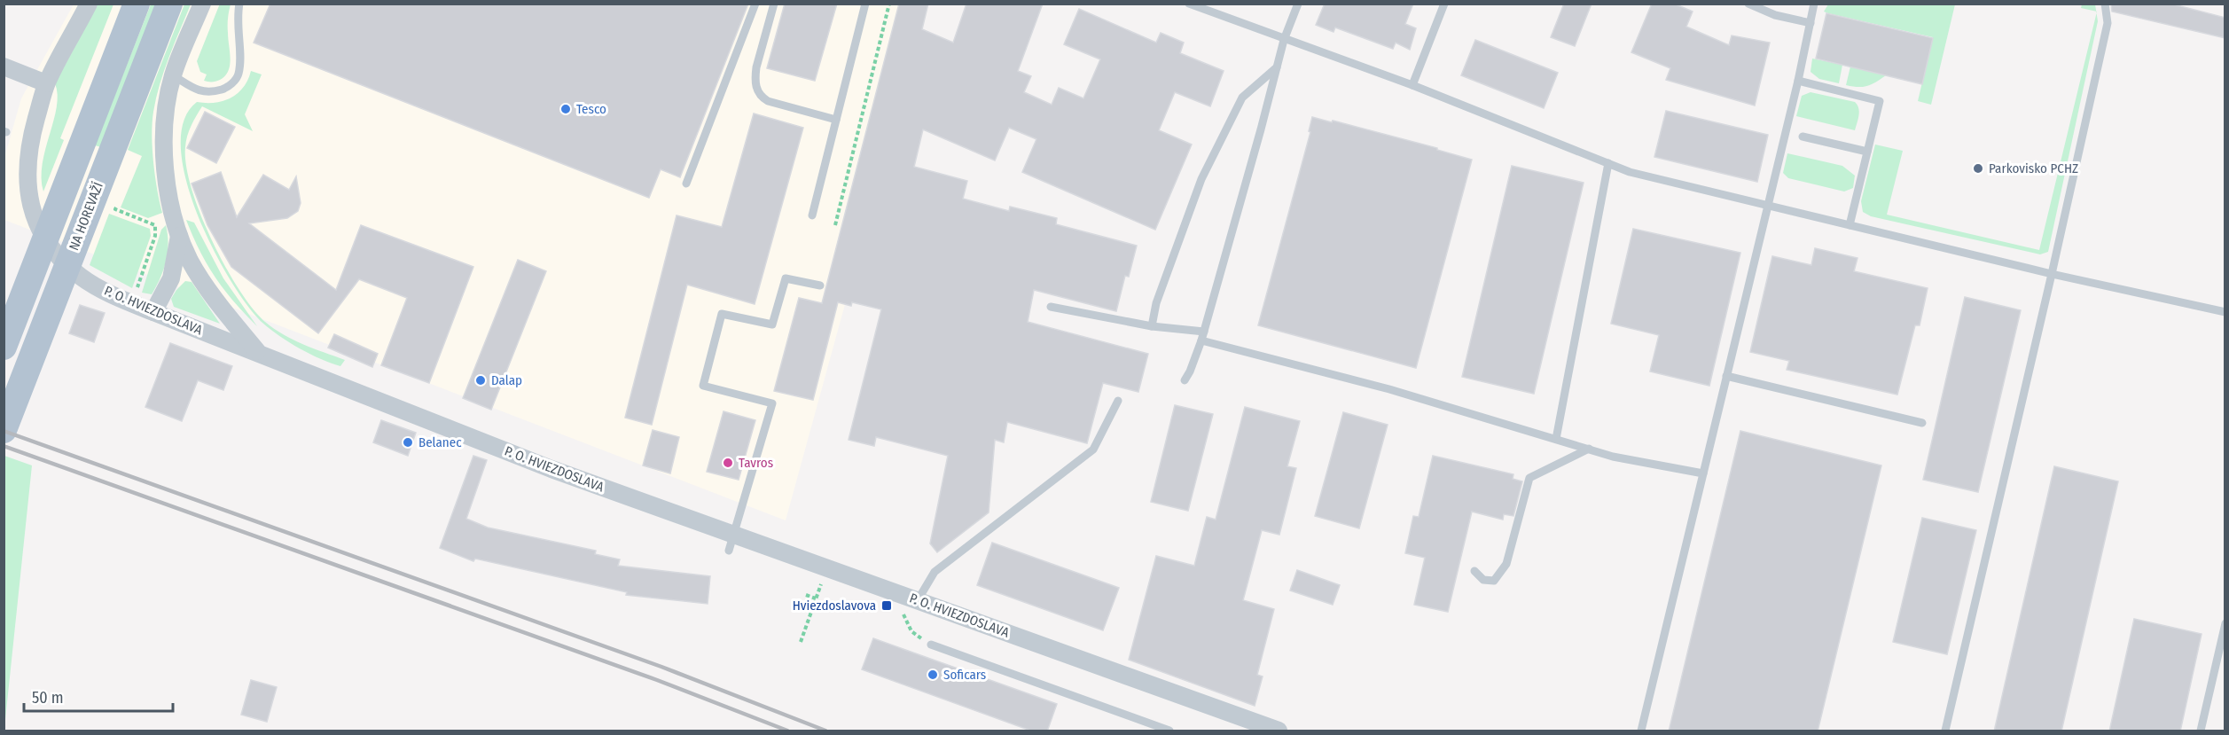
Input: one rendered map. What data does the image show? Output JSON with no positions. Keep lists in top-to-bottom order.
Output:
{
  "streets": {
    "main road": ["NA HOREVAŽÍ"],
    "street": ["P. O. HVIEZDOSLAVA"]
  },
  "places": {
    "other": [
      "Tesco",
      "Parkovisko PCHZ",
      "Dalap",
      "Belanec",
      "Tavros",
      "Soficars"
    ],
    "transit": ["Hviezdoslavova"]
  },
  "scale_bar": "50 m"
}
